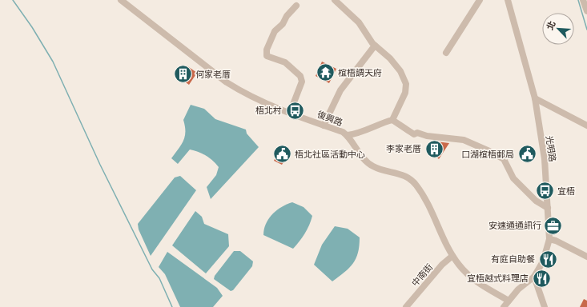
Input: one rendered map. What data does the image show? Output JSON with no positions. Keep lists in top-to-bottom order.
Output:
{
  "streets": {
    "street": ["復興路", "光明路", "中南街"]
  },
  "crossings": [
    ["復興路", "光明路"],
    ["復興路", "中南街"]
  ],
  "places": {
    "temple": ["椬梧調天府"],
    "building": ["何家老厝", "李家老厝"],
    "bus stop": ["梧北村", "宜梧"],
    "public building": ["梧北社區活動中心", "口湖椬梧郵局"],
    "office": ["安速通通訊行"],
    "restaurant": ["有庭自助餐", "宜梧越式料理店"]
  },
  "north": "top left"
}
